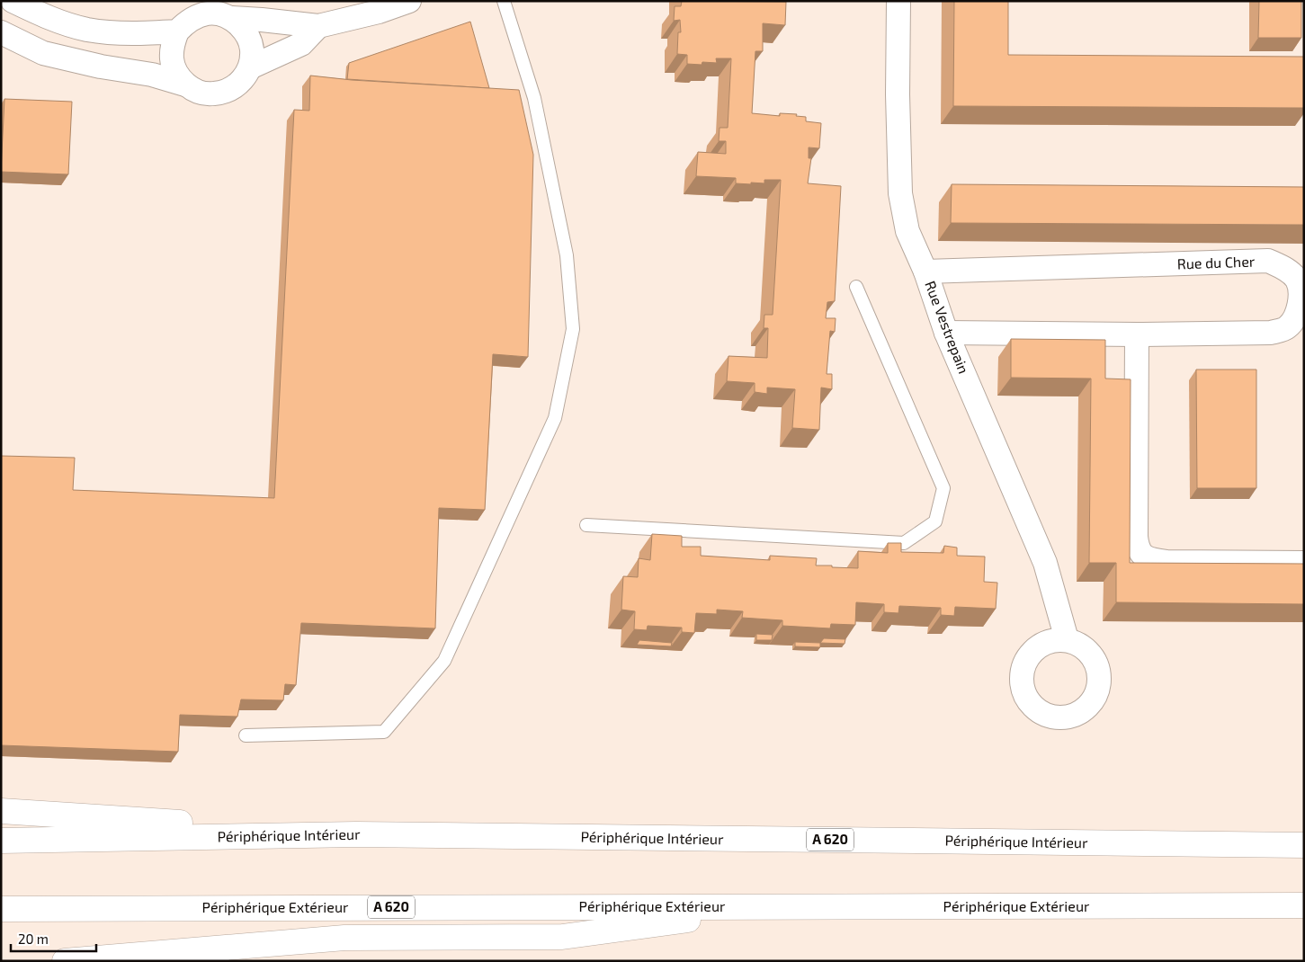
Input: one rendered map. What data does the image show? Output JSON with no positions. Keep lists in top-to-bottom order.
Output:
{
  "streets": {
    "highway": ["Périphérique Intérieur", "A 620", "Périphérique Extérieur"],
    "street": ["Rue du Cher", "Rue Vestrepain"]
  },
  "crossings": [
    ["Rue du Cher", "Rue Vestrepain"]
  ],
  "scale_bar": "20 m"
}
